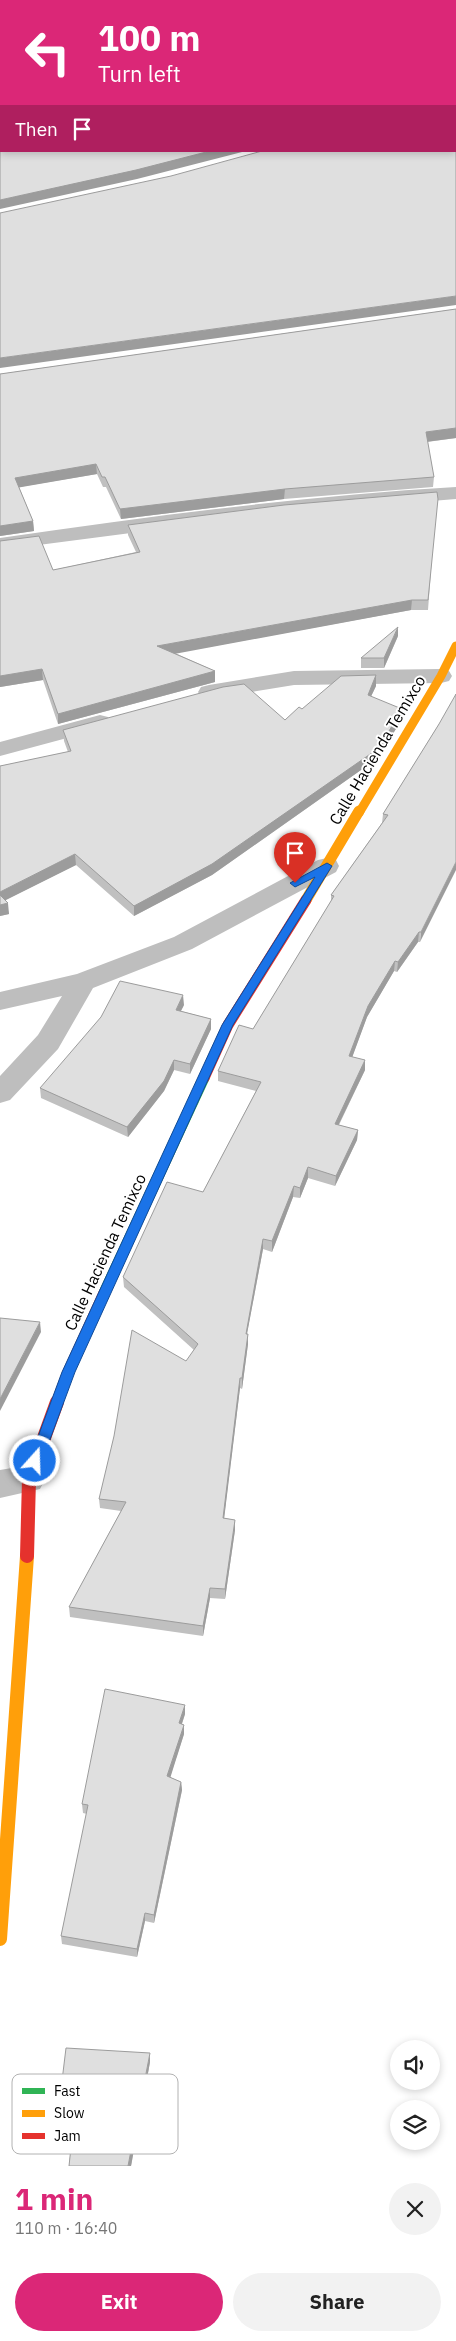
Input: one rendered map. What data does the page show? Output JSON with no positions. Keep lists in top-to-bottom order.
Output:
{
  "streets": {
    "street": ["Calle Hacienda Temixco"]
  },
  "legend": ["Fast", "Slow", "Jam"],
  "page": {
    "turn": ["100 m", "Turn left"],
    "then": "Then",
    "heading": ["1 min", "110 m · 16:40"],
    "buttons": ["Exit", "Share"]
  }
}
